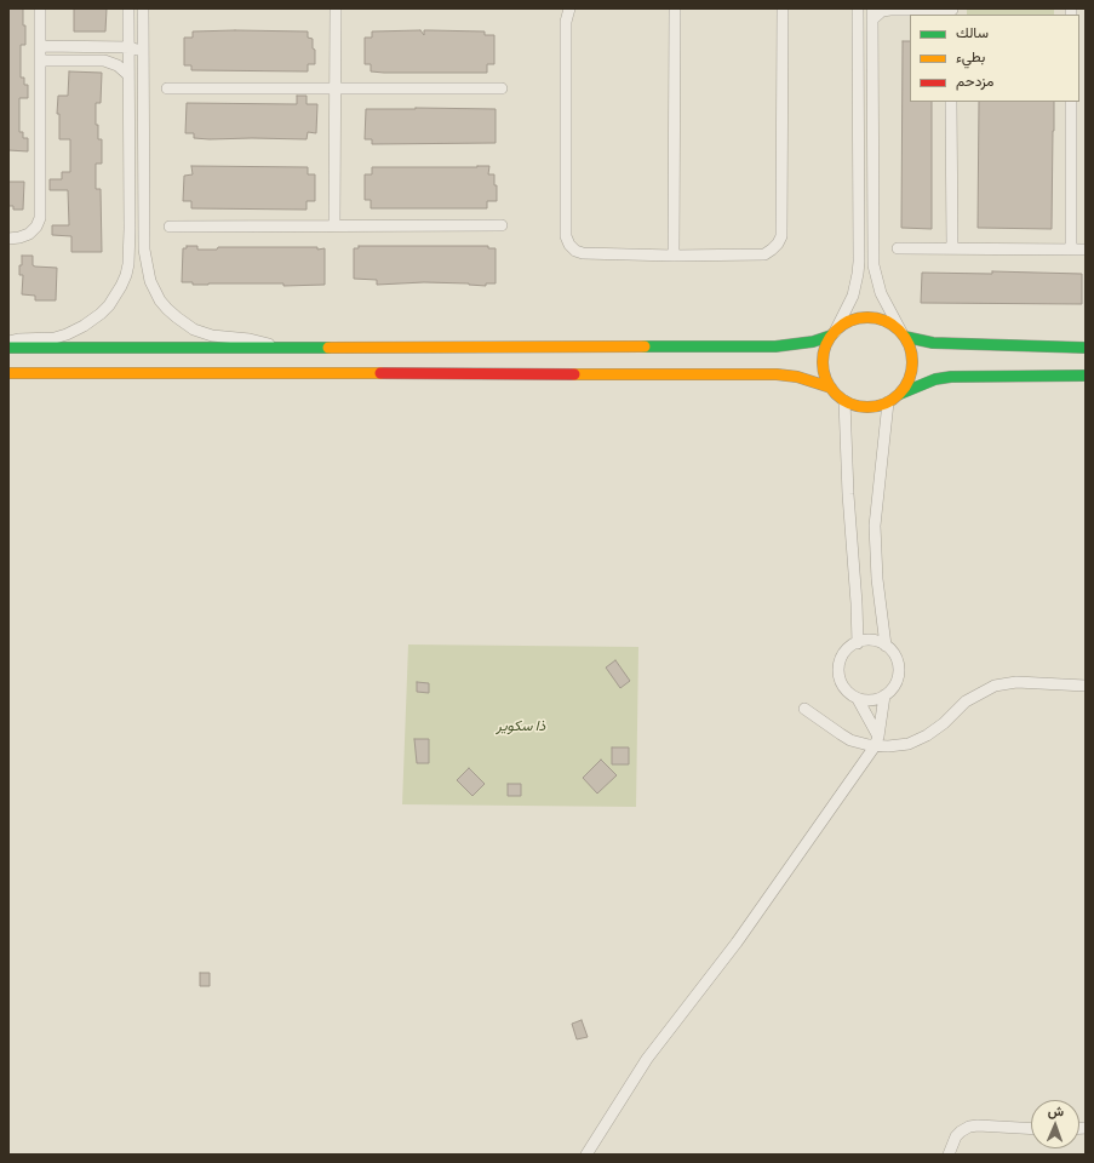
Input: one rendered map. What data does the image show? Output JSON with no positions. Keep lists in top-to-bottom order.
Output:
{
  "parks": ["ذا سكوير"],
  "legend": ["سالك", "بطيء", "مزدحم"],
  "north": "top"
}
